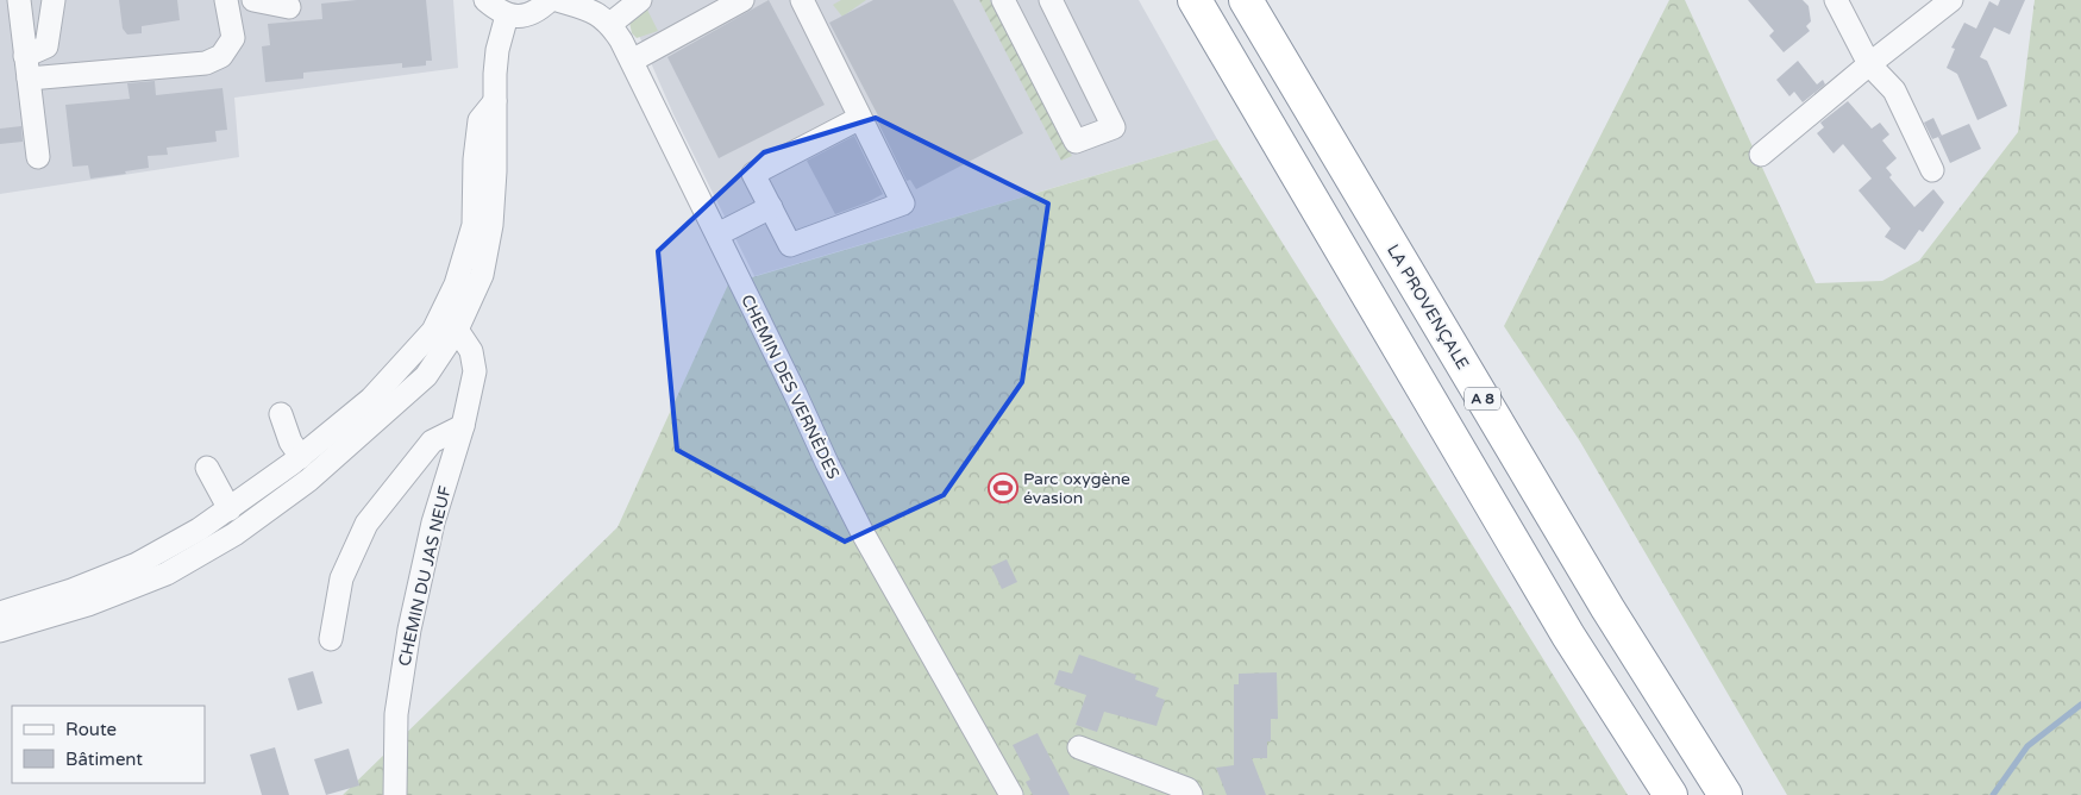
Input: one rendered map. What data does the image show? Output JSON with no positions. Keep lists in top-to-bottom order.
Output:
{
  "streets": {
    "highway": ["LA PROVENÇALE", "A 8"],
    "street": ["CHEMIN DES VERNÈDES", "CHEMIN DU JAS NEUF"]
  },
  "places": {
    "sports": ["Parc oxygène évasion"]
  },
  "legend": ["Route", "Bâtiment"]
}
